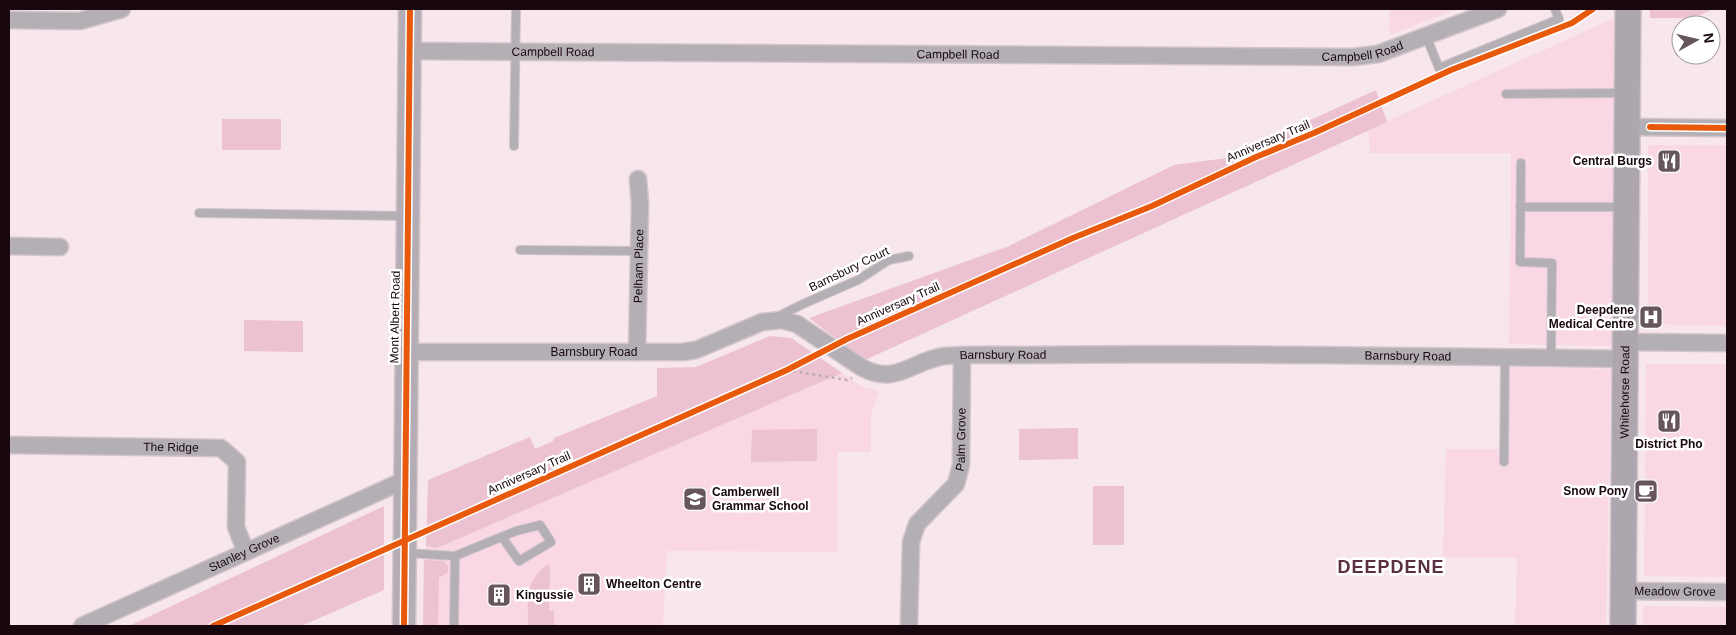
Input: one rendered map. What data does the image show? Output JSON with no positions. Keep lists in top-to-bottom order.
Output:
{
  "streets": {
    "main road": ["Mont Albert Road", "Whitehorse Road"],
    "street": [
      "Campbell Road",
      "Pelham Place",
      "Barnsbury Road",
      "Palm Grove",
      "The Ridge",
      "Stanley Grove",
      "Meadow Grove"
    ],
    "lane": ["Barnsbury Court"],
    "cycle path": ["Anniversary Trail"]
  },
  "crossings": [
    ["Campbell Road", "Mont Albert Road"],
    ["Pelham Place", "Barnsbury Road"],
    ["Barnsbury Court", "Barnsbury Road"],
    ["Mont Albert Road", "Barnsbury Road"],
    ["Mont Albert Road", "Stanley Grove"],
    ["Barnsbury Road", "Whitehorse Road"],
    ["Barnsbury Road", "Palm Grove"],
    ["Whitehorse Road", "Meadow Grove"],
    ["The Ridge", "Stanley Grove"]
  ],
  "districts": ["DEEPDENE"],
  "places": {
    "restaurant": ["Central Burgs", "District Pho"],
    "hospital": ["Deepdene Medical Centre"],
    "cafe": ["Snow Pony"],
    "school or university": ["Camberwell Grammar School"],
    "building": ["Wheelton Centre", "Kingussie"]
  },
  "north": "right"
}
